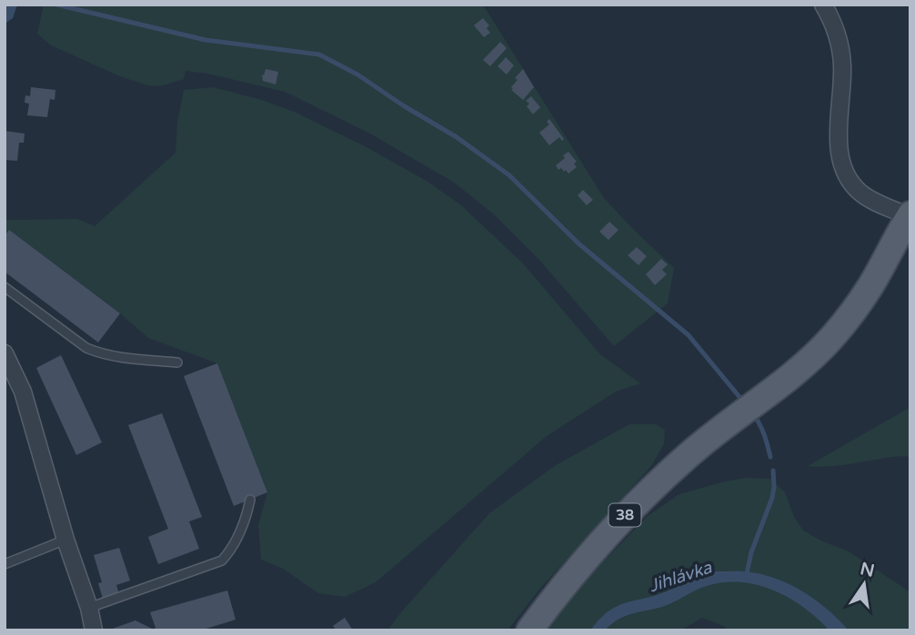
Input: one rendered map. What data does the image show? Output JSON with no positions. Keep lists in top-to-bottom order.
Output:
{
  "streets": {
    "main road": ["38"]
  },
  "water": ["Jihlávka"],
  "north": "top"
}
